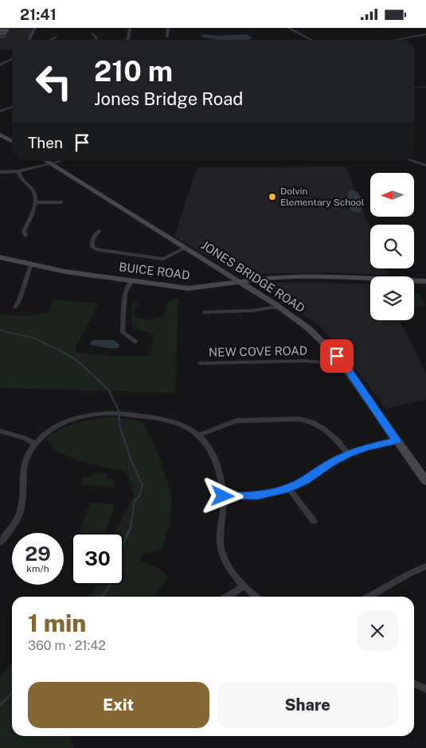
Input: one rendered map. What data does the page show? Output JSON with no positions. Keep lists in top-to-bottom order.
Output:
{
  "streets": {
    "main road": ["BUICE ROAD", "JONES BRIDGE ROAD"],
    "street": ["NEW COVE ROAD"]
  },
  "crossings": [
    ["BUICE ROAD", "JONES BRIDGE ROAD"],
    ["JONES BRIDGE ROAD", "NEW COVE ROAD"]
  ],
  "places": ["Dolvin Elementary School"],
  "north": "left",
  "page": {
    "status": "21:41",
    "turn": ["210 m", "Jones Bridge Road"],
    "then": "Then",
    "speed": "29 km/h",
    "limit": "30",
    "heading": ["1 min", "360 m · 21:42"],
    "buttons": ["Exit", "Share"]
  }
}
